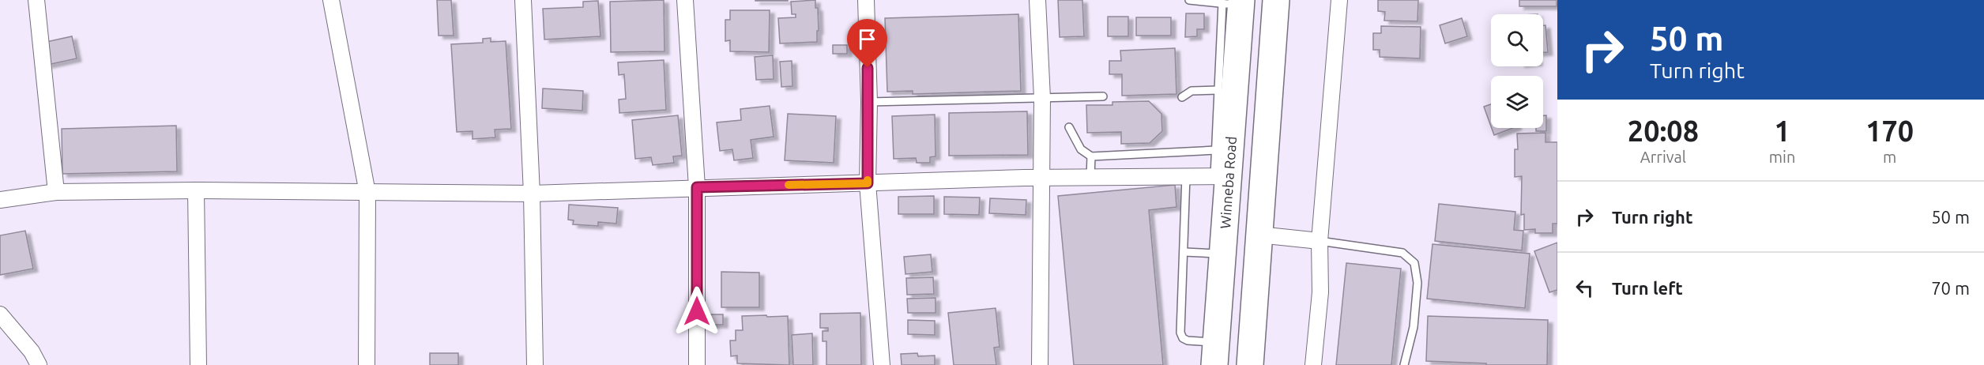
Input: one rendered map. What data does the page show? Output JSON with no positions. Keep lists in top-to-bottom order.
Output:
{
  "streets": {
    "highway": ["Winneba Road"]
  },
  "page": {
    "turn": ["50 m", "Turn right"],
    "eta": [
      "20:08",
      "Arrival",
      "1",
      "min",
      "170",
      "m"
    ],
    "list": [
      {
        "name": "Turn right",
        "value": "50 m"
      },
      {
        "name": "Turn left",
        "value": "70 m"
      }
    ]
  }
}
